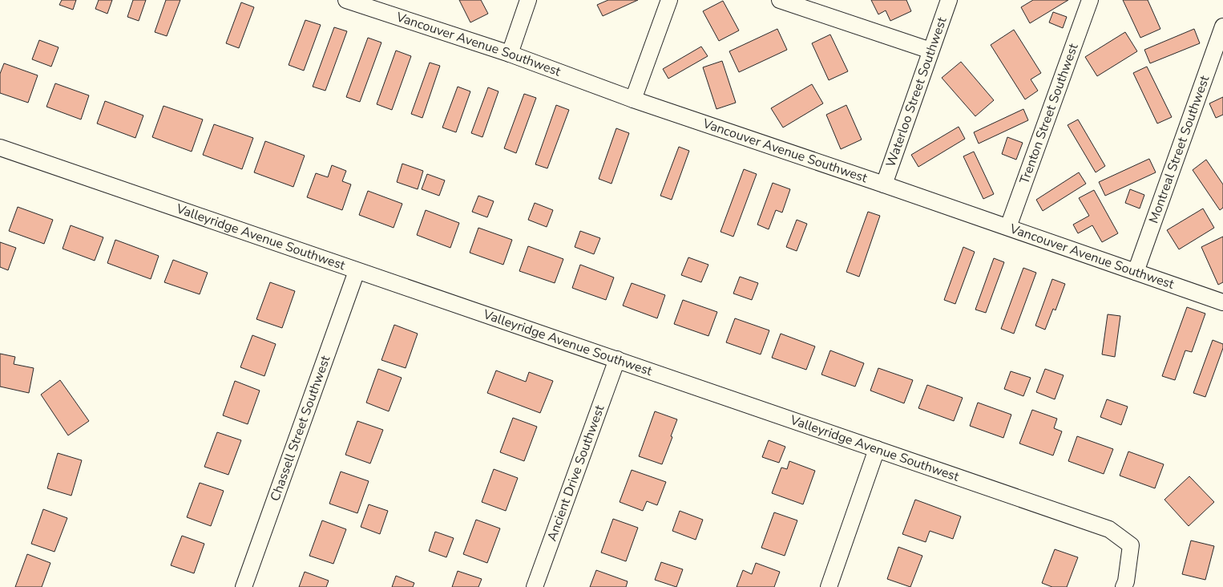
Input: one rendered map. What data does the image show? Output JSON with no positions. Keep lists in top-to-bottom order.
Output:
{
  "streets": {
    "street": [
      "Vancouver Avenue Southwest",
      "Waterloo Street Southwest",
      "Trenton Street Southwest",
      "Montreal Street Southwest",
      "Valleyridge Avenue Southwest",
      "Chassell Street Southwest",
      "Ancient Drive Southwest"
    ]
  },
  "crossings": [
    ["Vancouver Avenue Southwest", "Waterloo Street Southwest"],
    ["Vancouver Avenue Southwest", "Trenton Street Southwest"],
    ["Vancouver Avenue Southwest", "Montreal Street Southwest"],
    ["Valleyridge Avenue Southwest", "Chassell Street Southwest"],
    ["Valleyridge Avenue Southwest", "Ancient Drive Southwest"]
  ]
}
